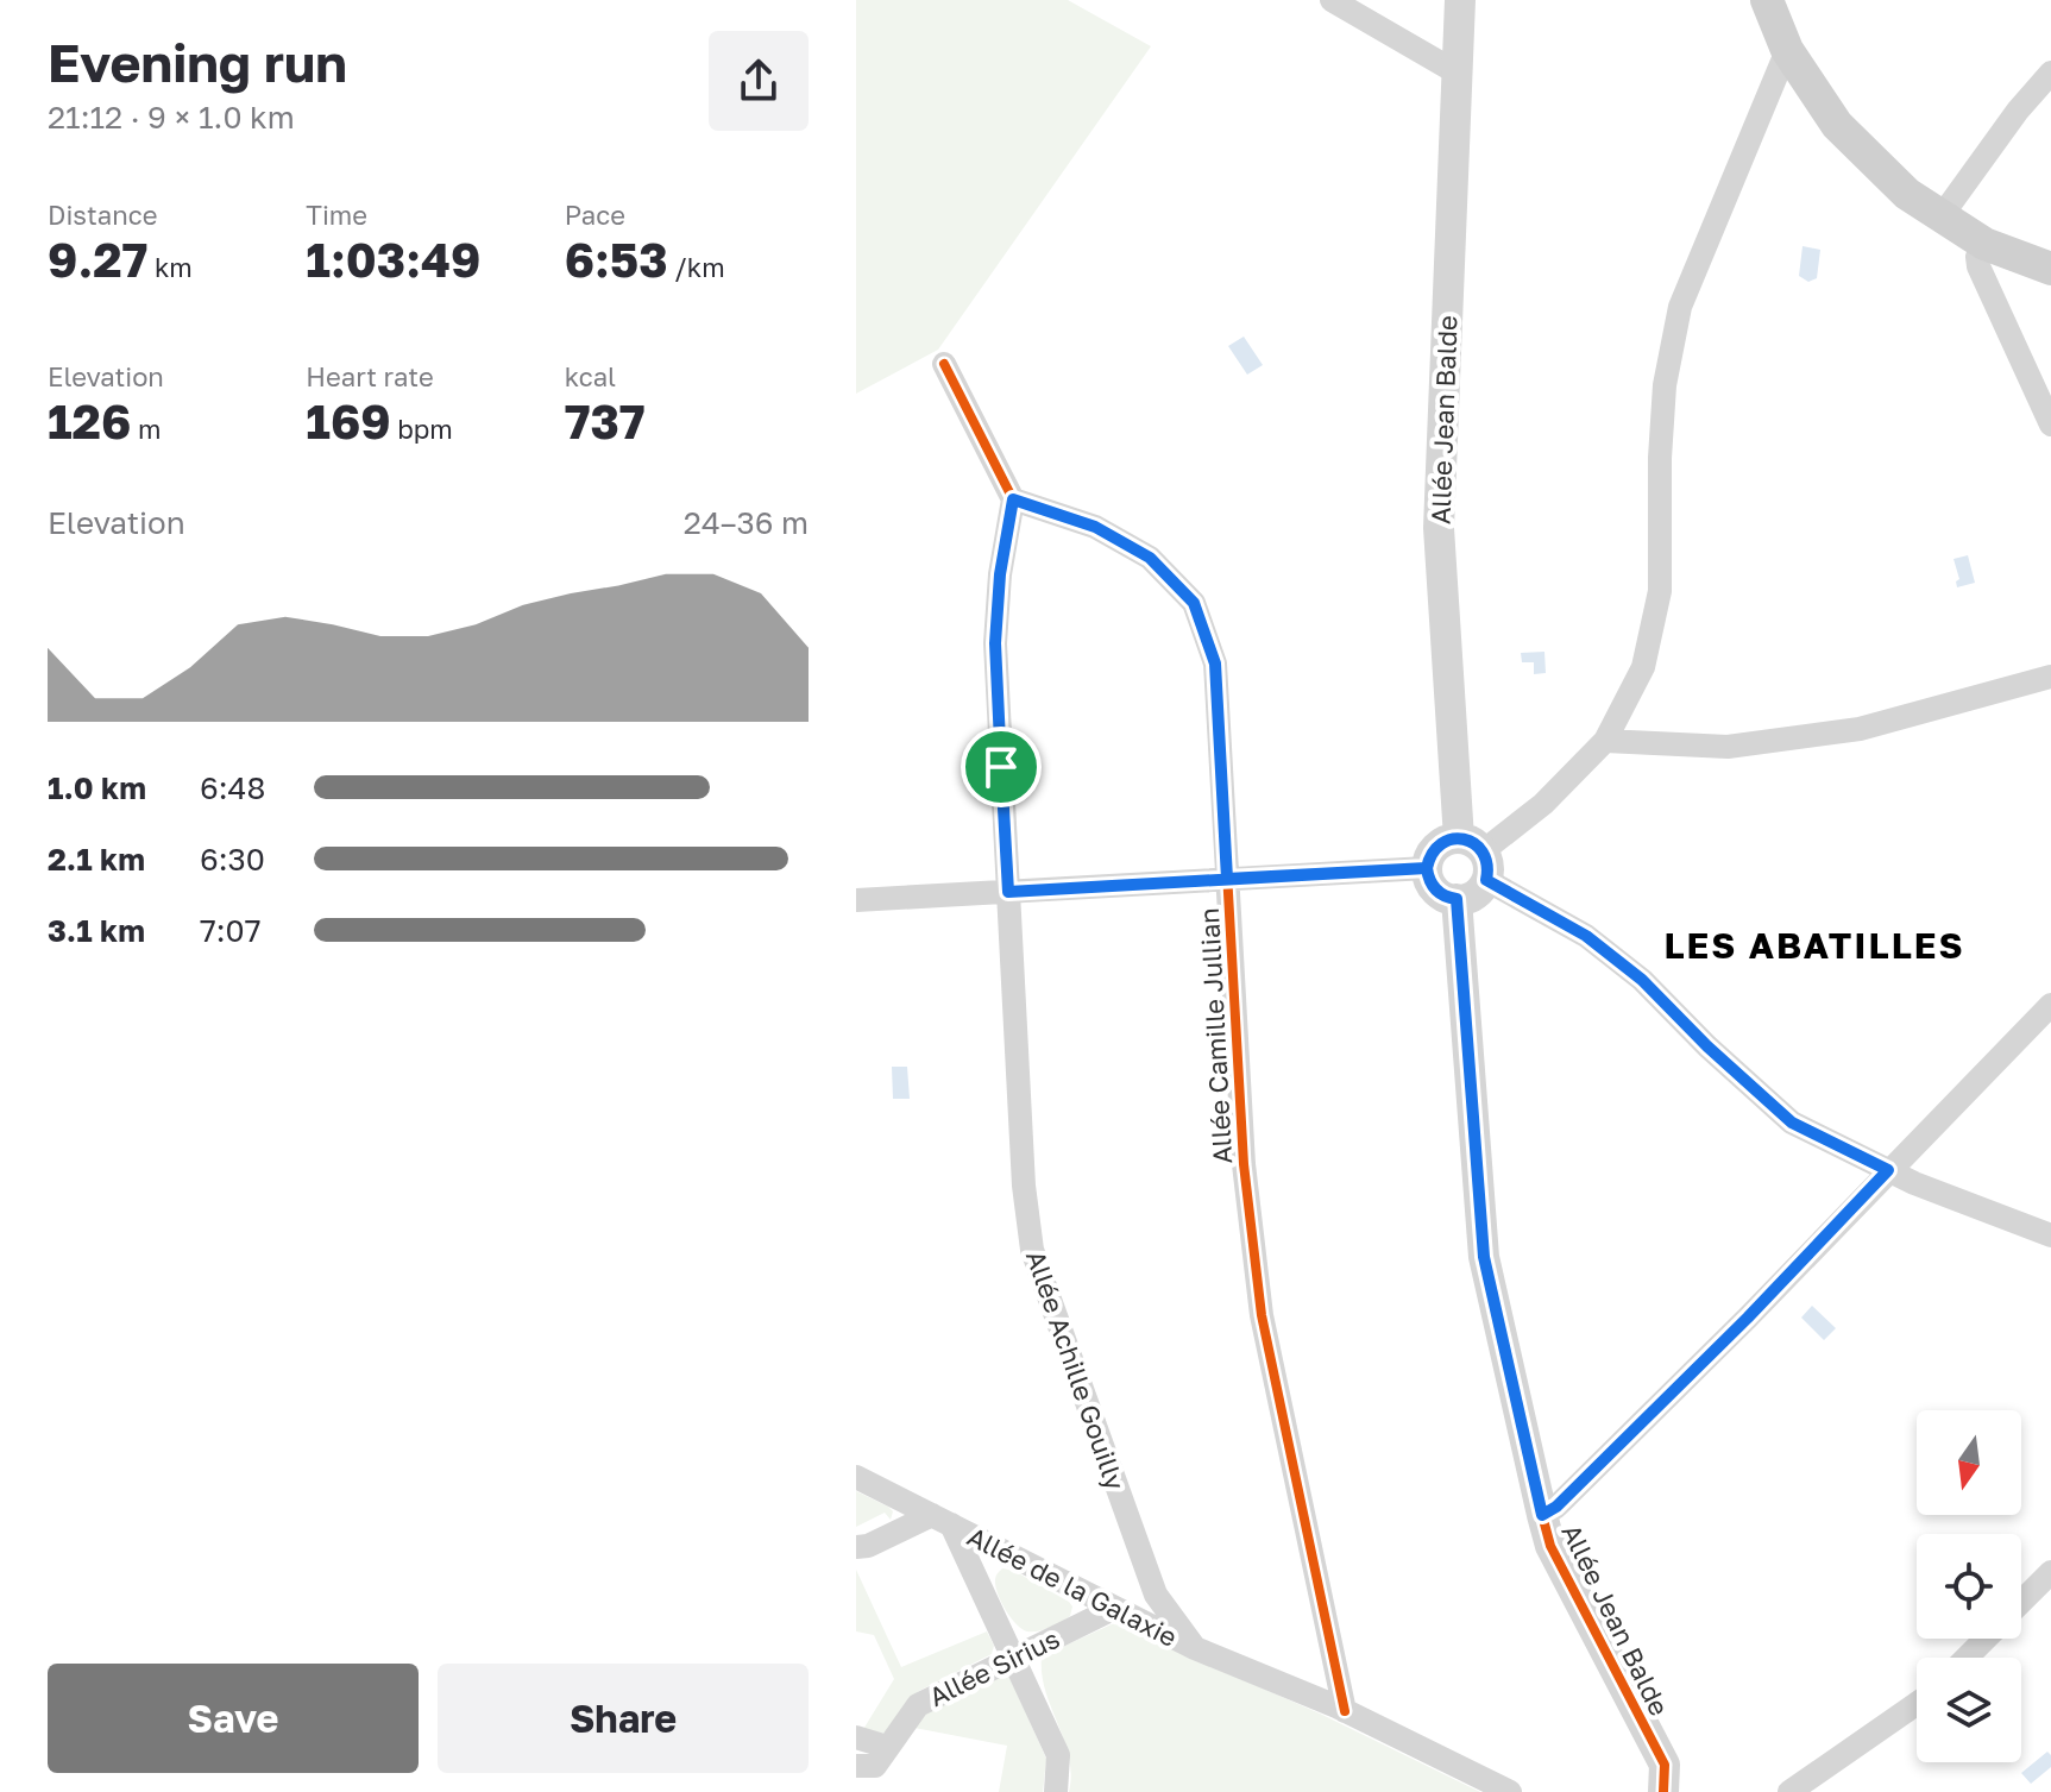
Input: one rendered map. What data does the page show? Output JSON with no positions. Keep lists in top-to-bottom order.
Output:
{
  "streets": {
    "street": [
      "Allée Jean Balde",
      "Allée Camille Jullian",
      "Allée Achille Gouilly",
      "Allée de la Galaxie",
      "Allée Sirius"
    ]
  },
  "crossings": [
    ["Allée Camille Jullian", "Allée Achille Gouilly"],
    ["Allée Achille Gouilly", "Allée de la Galaxie"],
    ["Allée de la Galaxie", "Allée Sirius"]
  ],
  "districts": ["LES ABATILLES"],
  "north": "bottom",
  "page": {
    "heading": ["Evening run", "21:12 · 9 × 1.0 km"],
    "stats": [
      ["Distance", "9.27 km"],
      ["Time", "1:03:49"],
      ["Pace", "6:53 /km"],
      ["Elevation", "126 m"],
      ["Heart rate", "169 bpm"],
      ["kcal", "737"]
    ],
    "chart": ["Elevation", "24–36 m"],
    "list": [
      {
        "name": "1.0 km",
        "note": "6:48"
      },
      {
        "name": "2.1 km",
        "note": "6:30"
      },
      {
        "name": "3.1 km",
        "note": "7:07"
      }
    ],
    "buttons": ["Save", "Share"]
  }
}
